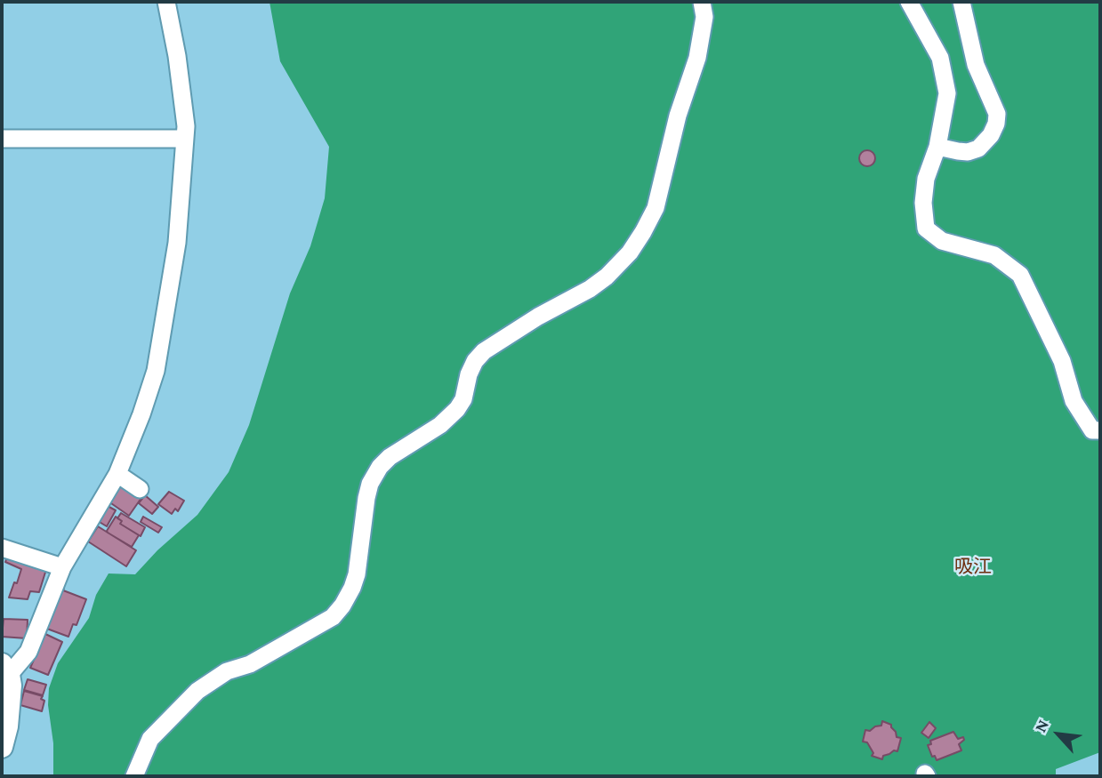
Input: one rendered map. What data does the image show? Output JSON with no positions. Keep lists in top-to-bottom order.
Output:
{
  "districts": ["吸江"],
  "north": "top left"
}
